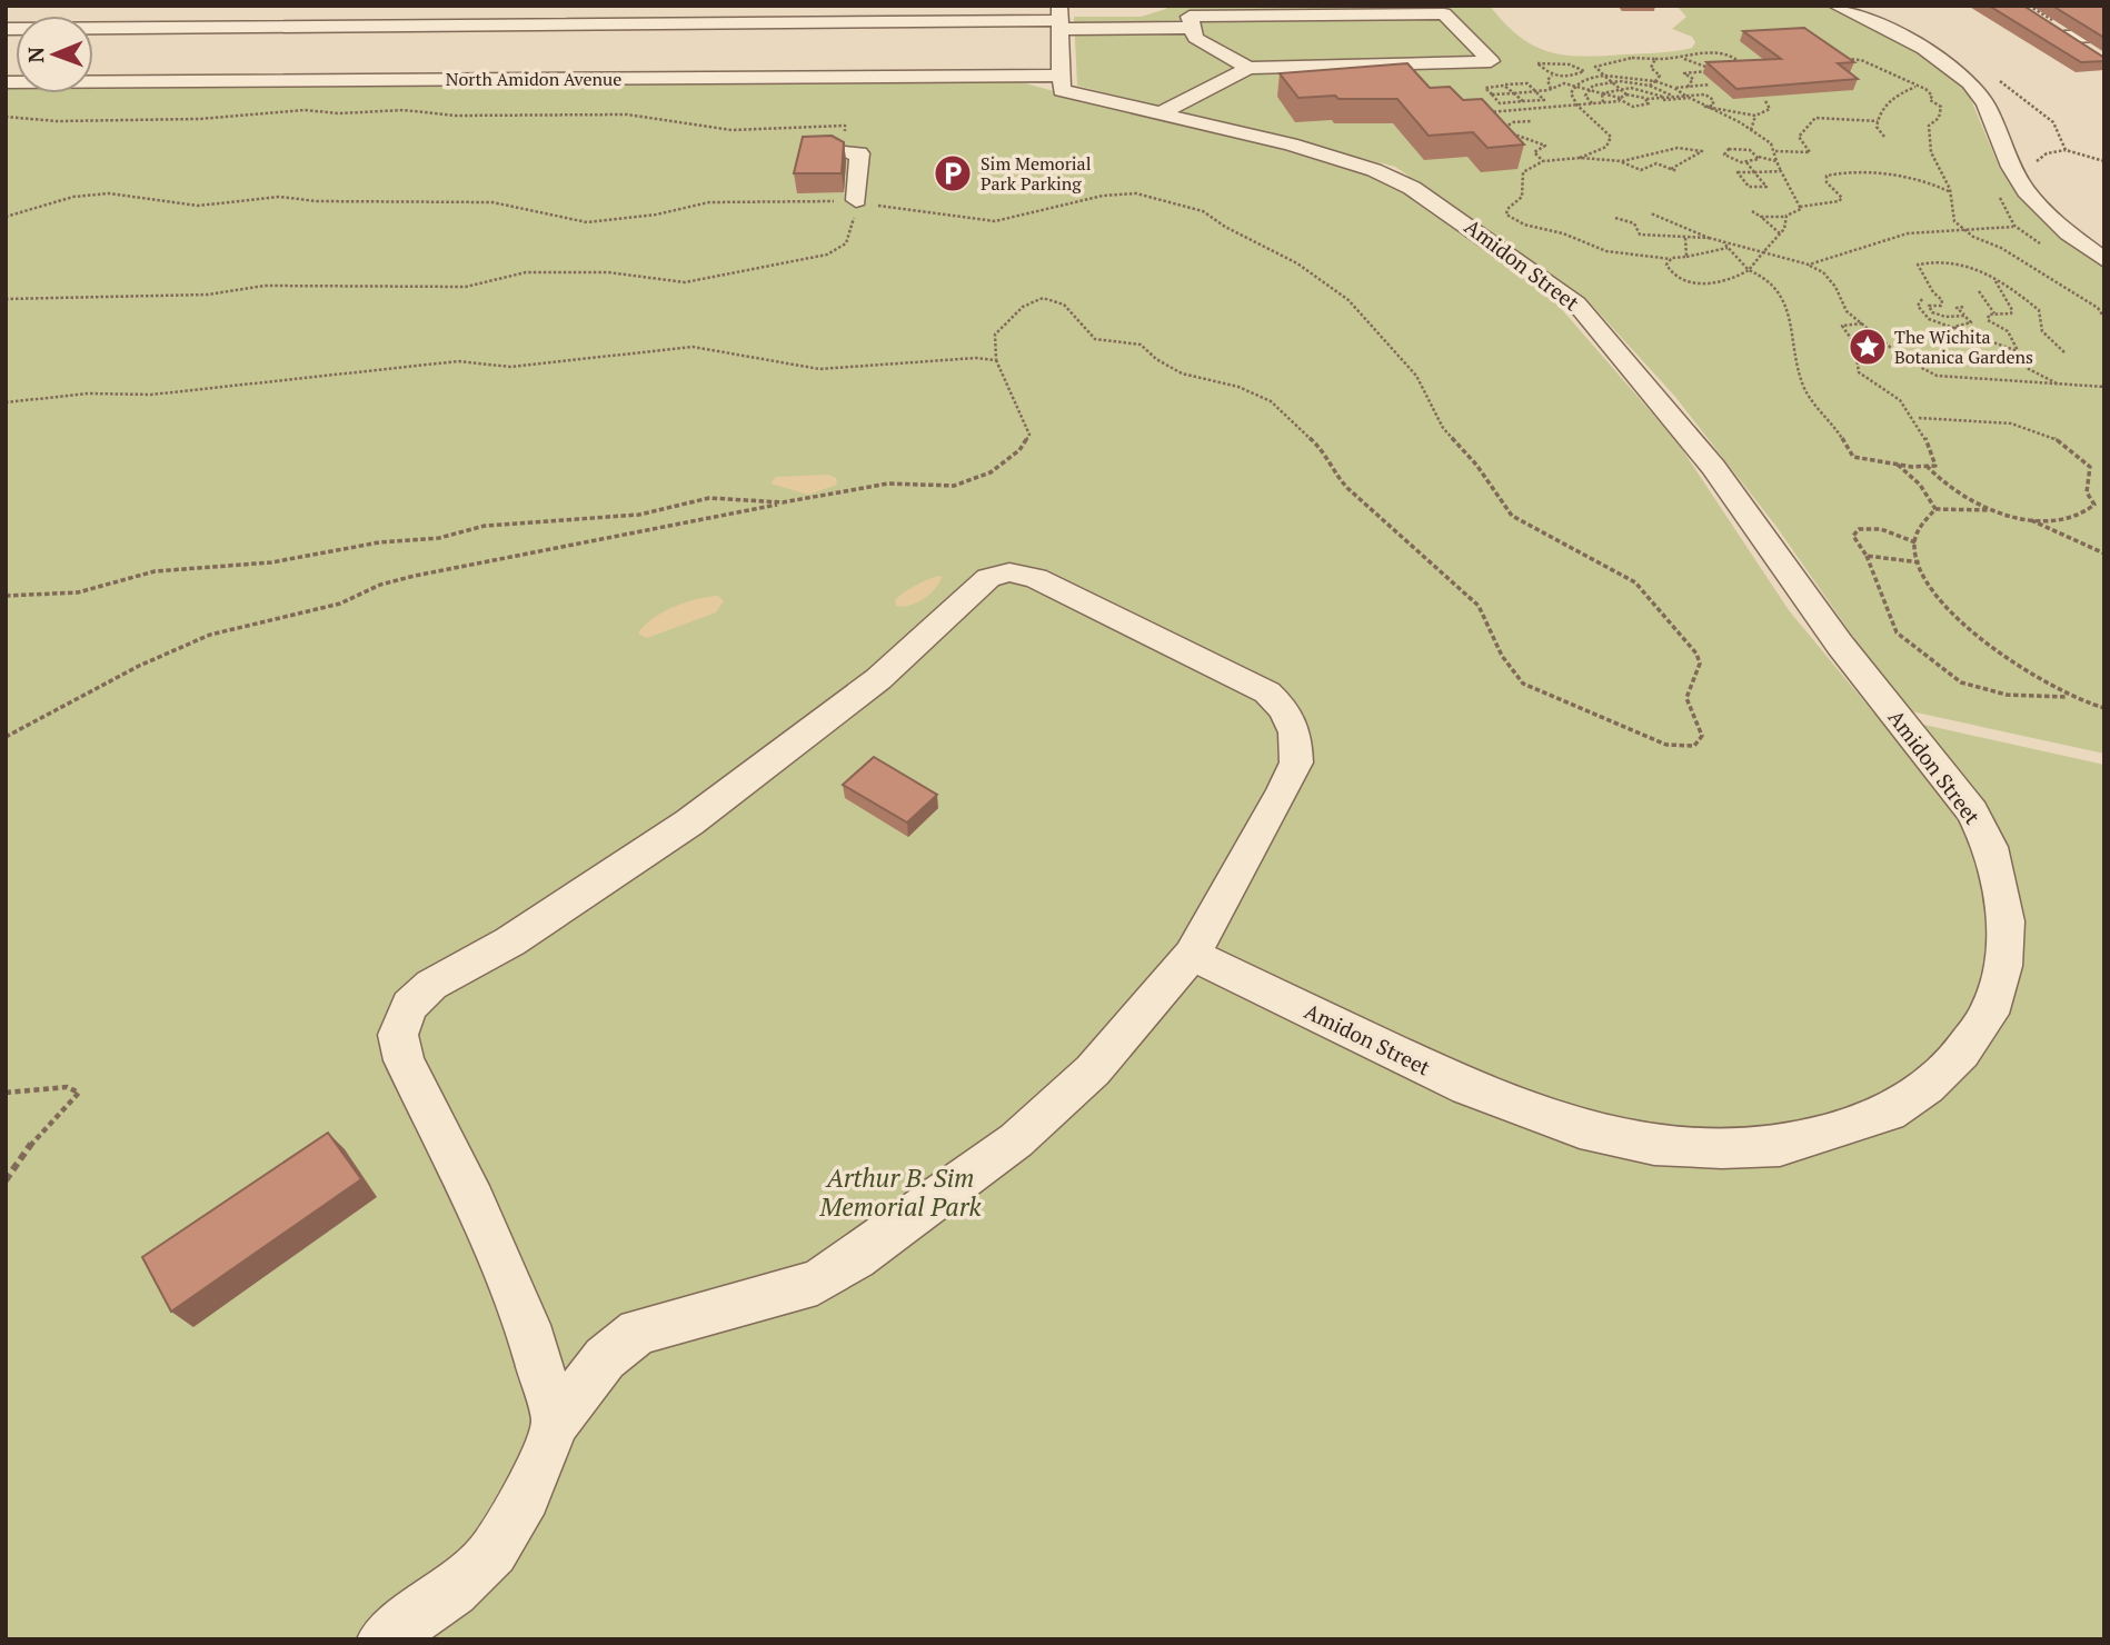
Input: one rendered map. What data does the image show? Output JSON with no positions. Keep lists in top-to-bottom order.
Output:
{
  "streets": {
    "street": ["North Amidon Avenue", "Amidon Street"]
  },
  "crossings": [
    ["North Amidon Avenue", "Amidon Street"]
  ],
  "parks": ["Arthur B. Sim Memorial Park"],
  "places": {
    "parking": ["Sim Memorial Park Parking"],
    "place": ["The Wichita Botanica Gardens"]
  },
  "north": "left"
}
